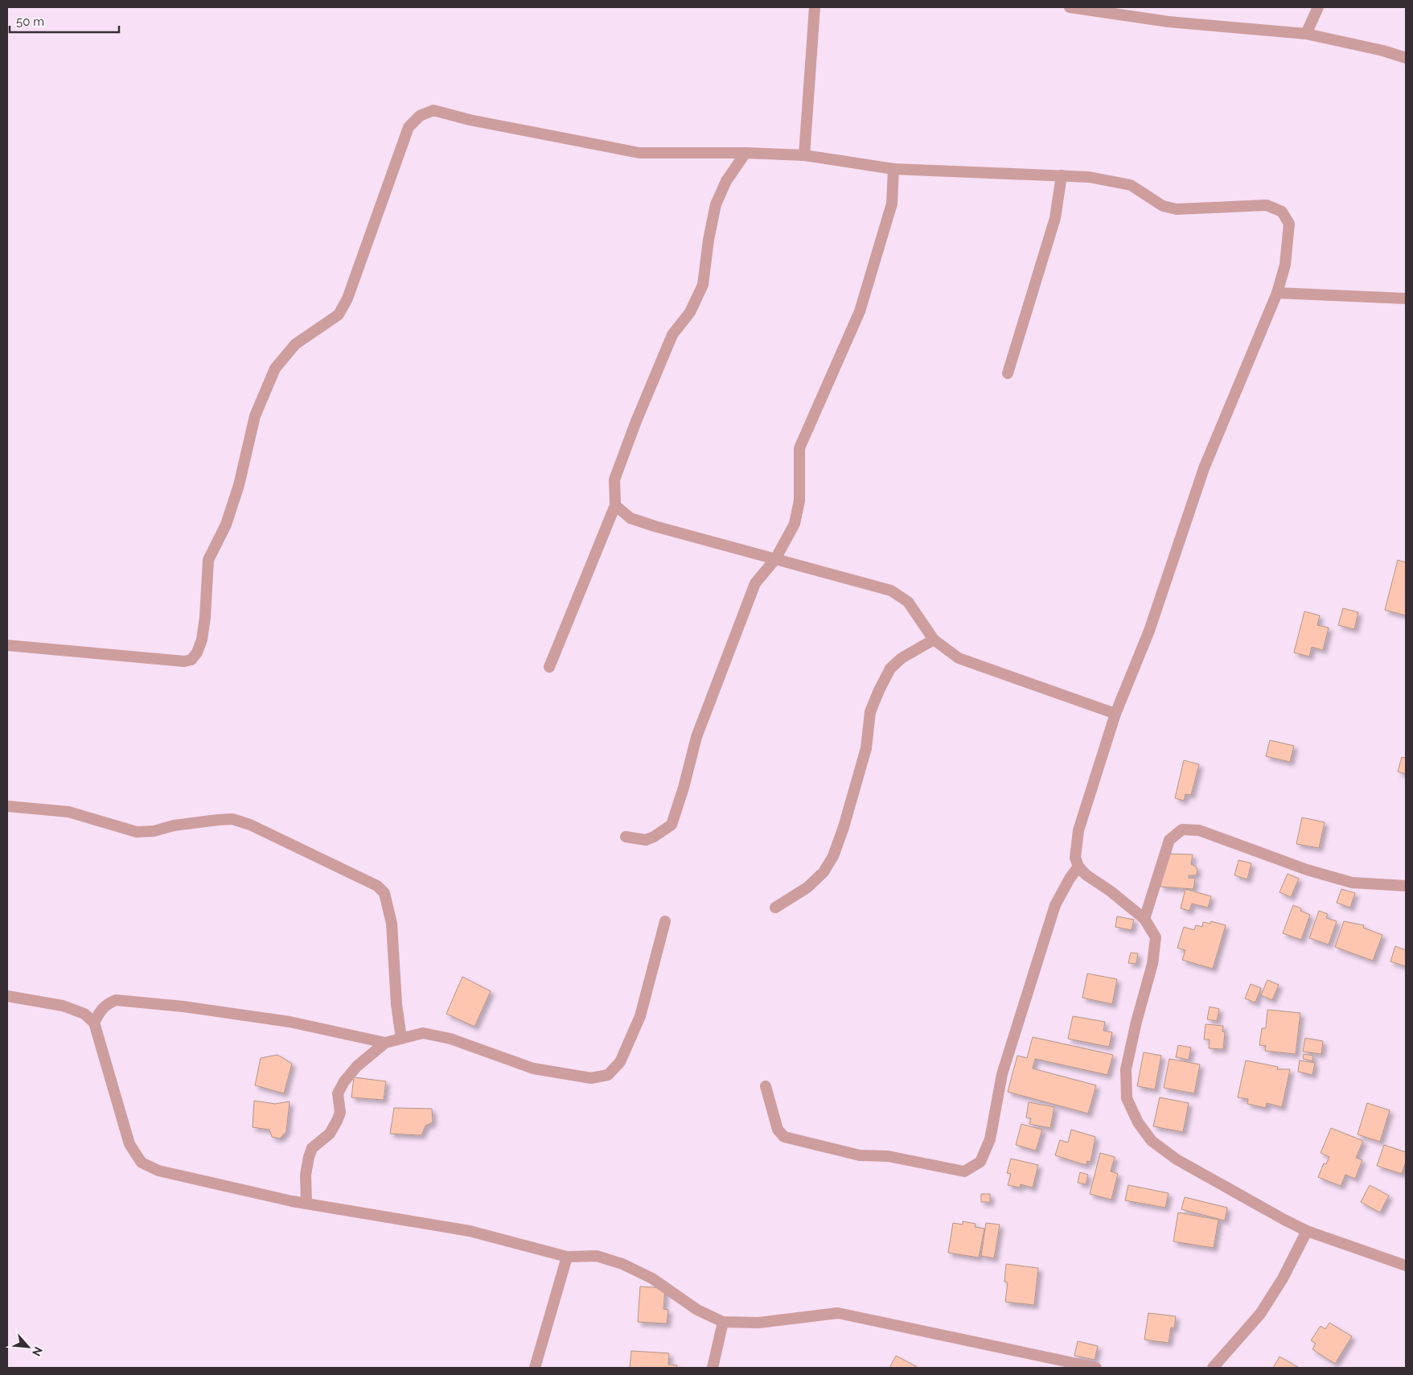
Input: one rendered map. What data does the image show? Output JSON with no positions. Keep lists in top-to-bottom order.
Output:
{
  "scale_bar": "50 m",
  "north": "bottom right"
}
